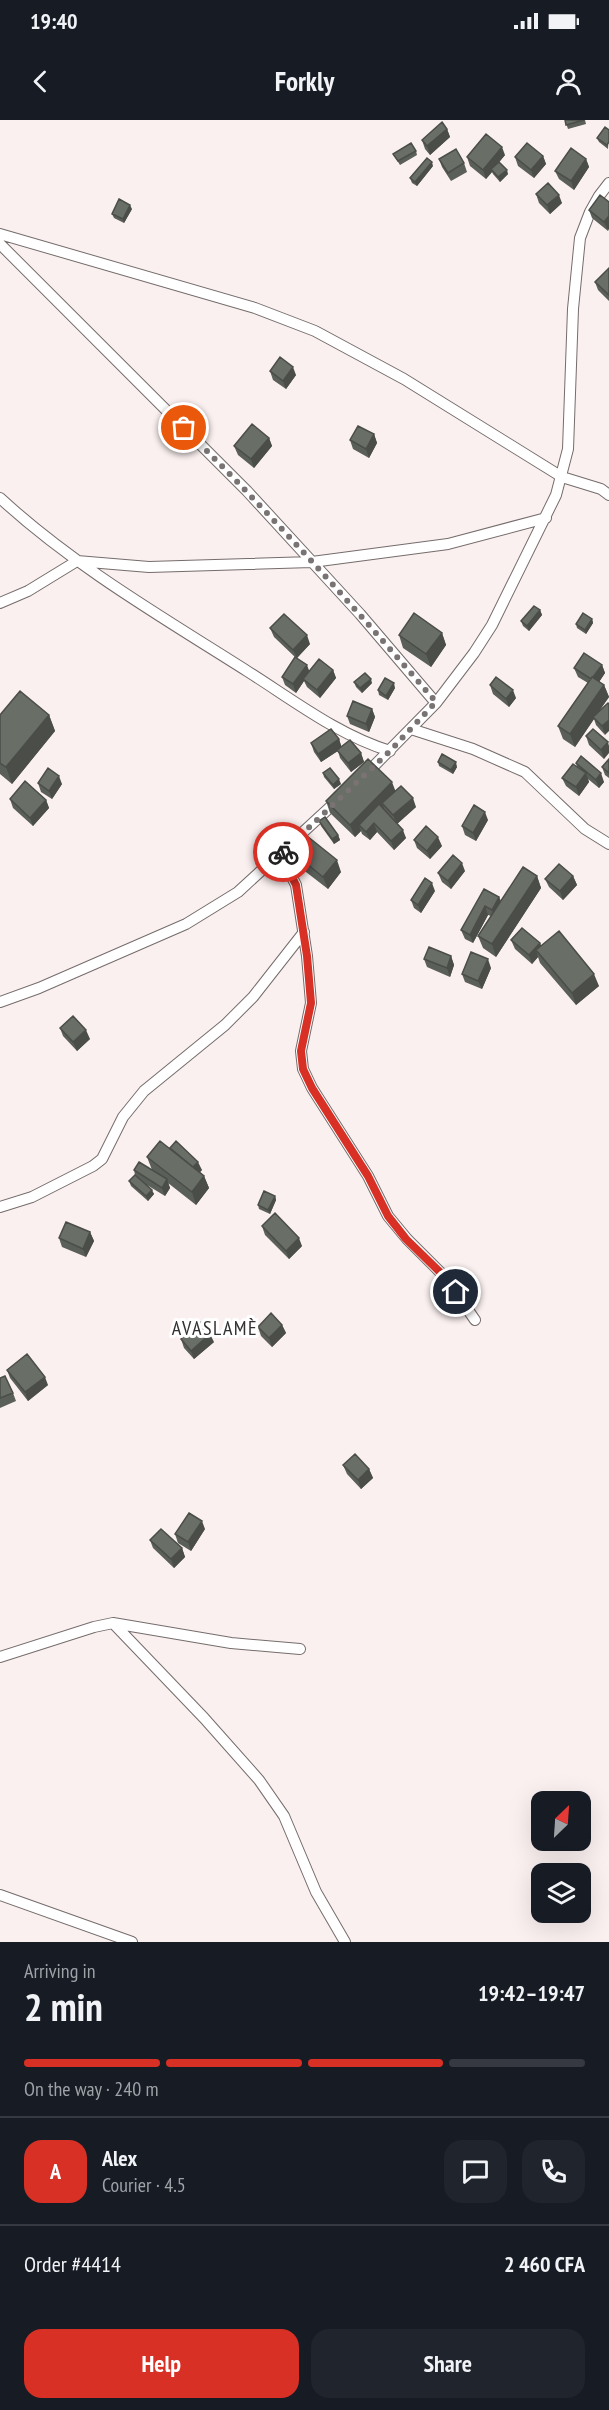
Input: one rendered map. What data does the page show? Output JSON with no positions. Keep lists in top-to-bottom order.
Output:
{
  "districts": ["AVASLAMÈ"],
  "north": "top right",
  "page": {
    "status": "19:40",
    "header": "Forkly",
    "heading": ["2 min", "Arriving in", "19:42–19:47"],
    "panel": [
      "Alex",
      "Courier · 4.5",
      "Order #4414",
      "2 460 CFA"
    ],
    "bar": "On the way · 240 m",
    "round": "A",
    "buttons": ["Help", "Share"]
  }
}
